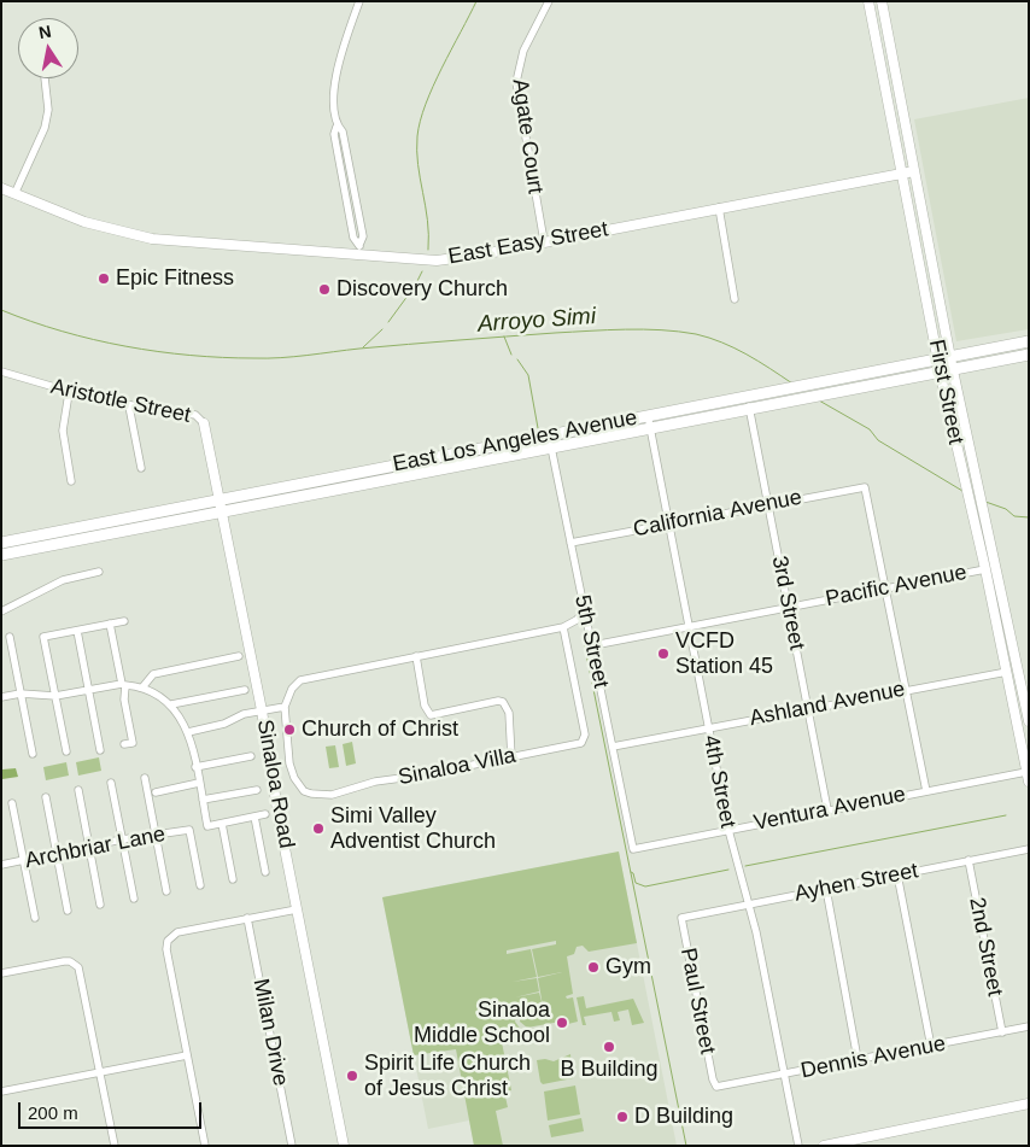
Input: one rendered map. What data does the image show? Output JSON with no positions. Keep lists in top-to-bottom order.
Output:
{
  "streets": {
    "main road": [
      "East Easy Street",
      "First Street",
      "East Los Angeles Avenue",
      "Sinaloa Road"
    ],
    "street": [
      "Agate Court",
      "Aristotle Street",
      "California Avenue",
      "Pacific Avenue",
      "3rd Street",
      "5th Street",
      "Ashland Avenue",
      "Sinaloa Villa",
      "4th Street",
      "Ventura Avenue",
      "Archbriar Lane",
      "Ayhen Street",
      "2nd Street",
      "Paul Street",
      "Milan Drive",
      "Dennis Avenue"
    ]
  },
  "crossings": [
    ["Agate Court", "East Easy Street"],
    ["East Easy Street", "First Street"],
    ["First Street", "East Los Angeles Avenue"],
    ["First Street", "Pacific Avenue"],
    ["First Street", "Ashland Avenue"],
    ["First Street", "Ventura Avenue"],
    ["Aristotle Street", "Sinaloa Road"],
    ["East Los Angeles Avenue", "3rd Street"],
    ["East Los Angeles Avenue", "5th Street"],
    ["East Los Angeles Avenue", "4th Street"],
    ["East Los Angeles Avenue", "Sinaloa Road"],
    ["California Avenue", "Pacific Avenue"],
    ["California Avenue", "3rd Street"],
    ["California Avenue", "5th Street"],
    ["California Avenue", "4th Street"],
    ["Pacific Avenue", "3rd Street"],
    ["Pacific Avenue", "5th Street"],
    ["Pacific Avenue", "4th Street"],
    ["3rd Street", "Ashland Avenue"],
    ["3rd Street", "Ventura Avenue"],
    ["5th Street", "Ashland Avenue"],
    ["5th Street", "Ventura Avenue"],
    ["Ashland Avenue", "4th Street"],
    ["4th Street", "Ventura Avenue"],
    ["4th Street", "Ayhen Street"],
    ["4th Street", "Dennis Avenue"],
    ["Ayhen Street", "2nd Street"],
    ["Ayhen Street", "Paul Street"],
    ["2nd Street", "Dennis Avenue"],
    ["Paul Street", "Dennis Avenue"]
  ],
  "water": ["Arroyo Simi"],
  "places": [
    "Epic Fitness",
    "Discovery Church",
    "VCFD Station 45",
    "Church of Christ",
    "Simi Valley Adventist Church",
    "Gym",
    "Sinaloa Middle School",
    "B Building",
    "Spirit Life Church of Jesus Christ",
    "D Building"
  ],
  "scale_bar": "200 m",
  "north": "top"
}
